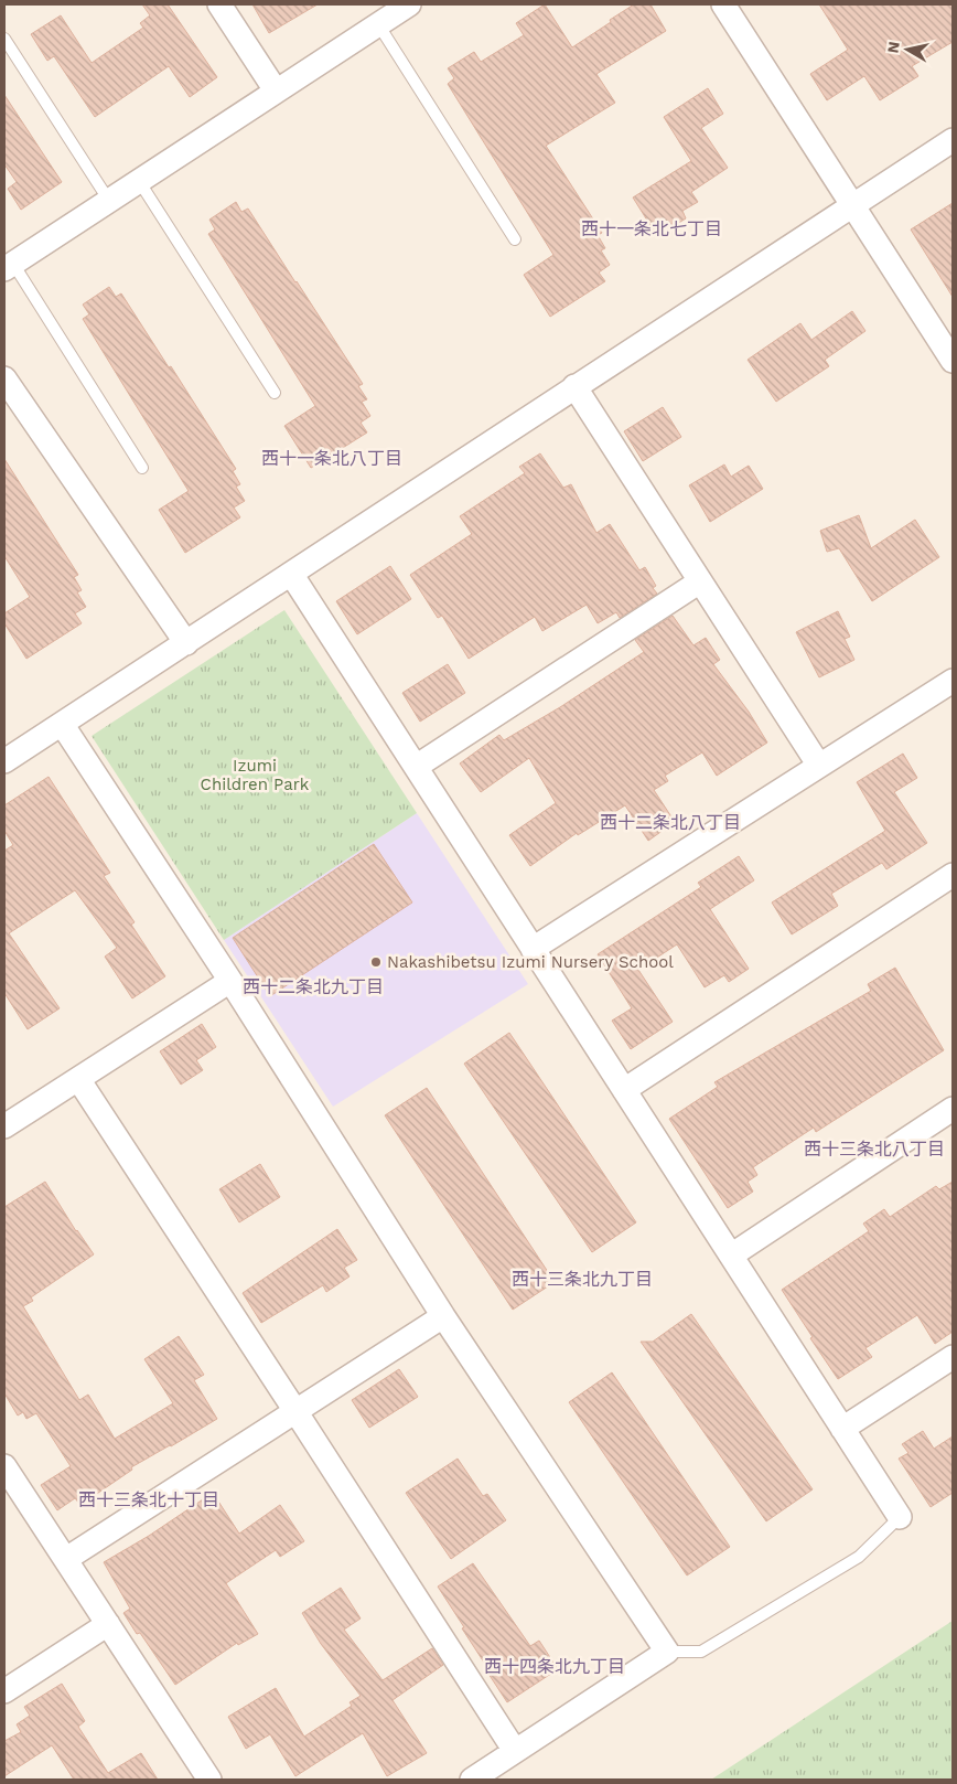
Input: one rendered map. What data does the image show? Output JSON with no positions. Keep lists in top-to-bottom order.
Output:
{
  "districts": [
    "西十一条北七丁目",
    "西十一条北八丁目",
    "西十二条北八丁目",
    "西十二条北九丁目",
    "西十三条北八丁目",
    "西十三条北九丁目",
    "西十三条北十丁目",
    "西十四条北九丁目"
  ],
  "parks": ["Izumi Children Park"],
  "places": ["Nakashibetsu Izumi Nursery School"],
  "north": "left"
}
